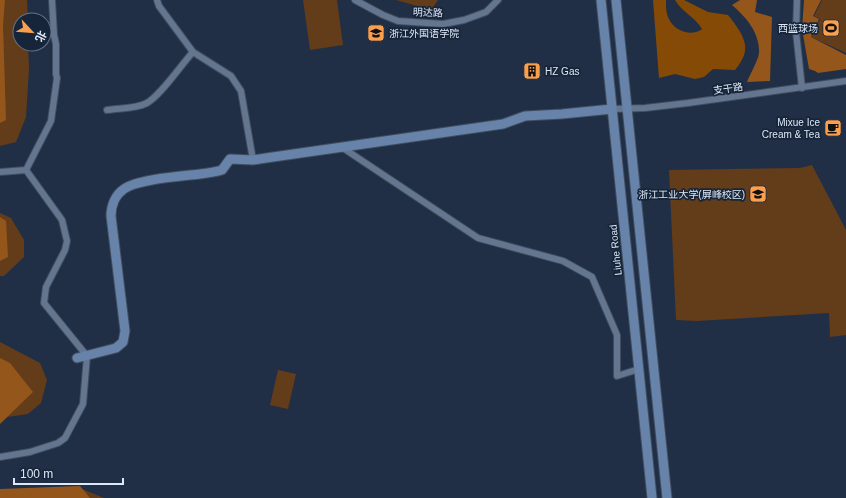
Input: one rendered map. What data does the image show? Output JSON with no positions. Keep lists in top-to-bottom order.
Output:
{
  "streets": {
    "main road": ["Liuhe Road"],
    "street": ["明达路", "支干路"]
  },
  "crossings": [
    ["支干路", "Liuhe Road"]
  ],
  "places": {
    "sports": ["西篮球场"],
    "school or university": ["浙江外国语学院", "浙江工业大学(屏峰校区)"],
    "building": ["HZ Gas"],
    "cafe": ["Mixue Ice Cream & Tea"]
  },
  "scale_bar": "100 m",
  "north": "bottom right"
}
